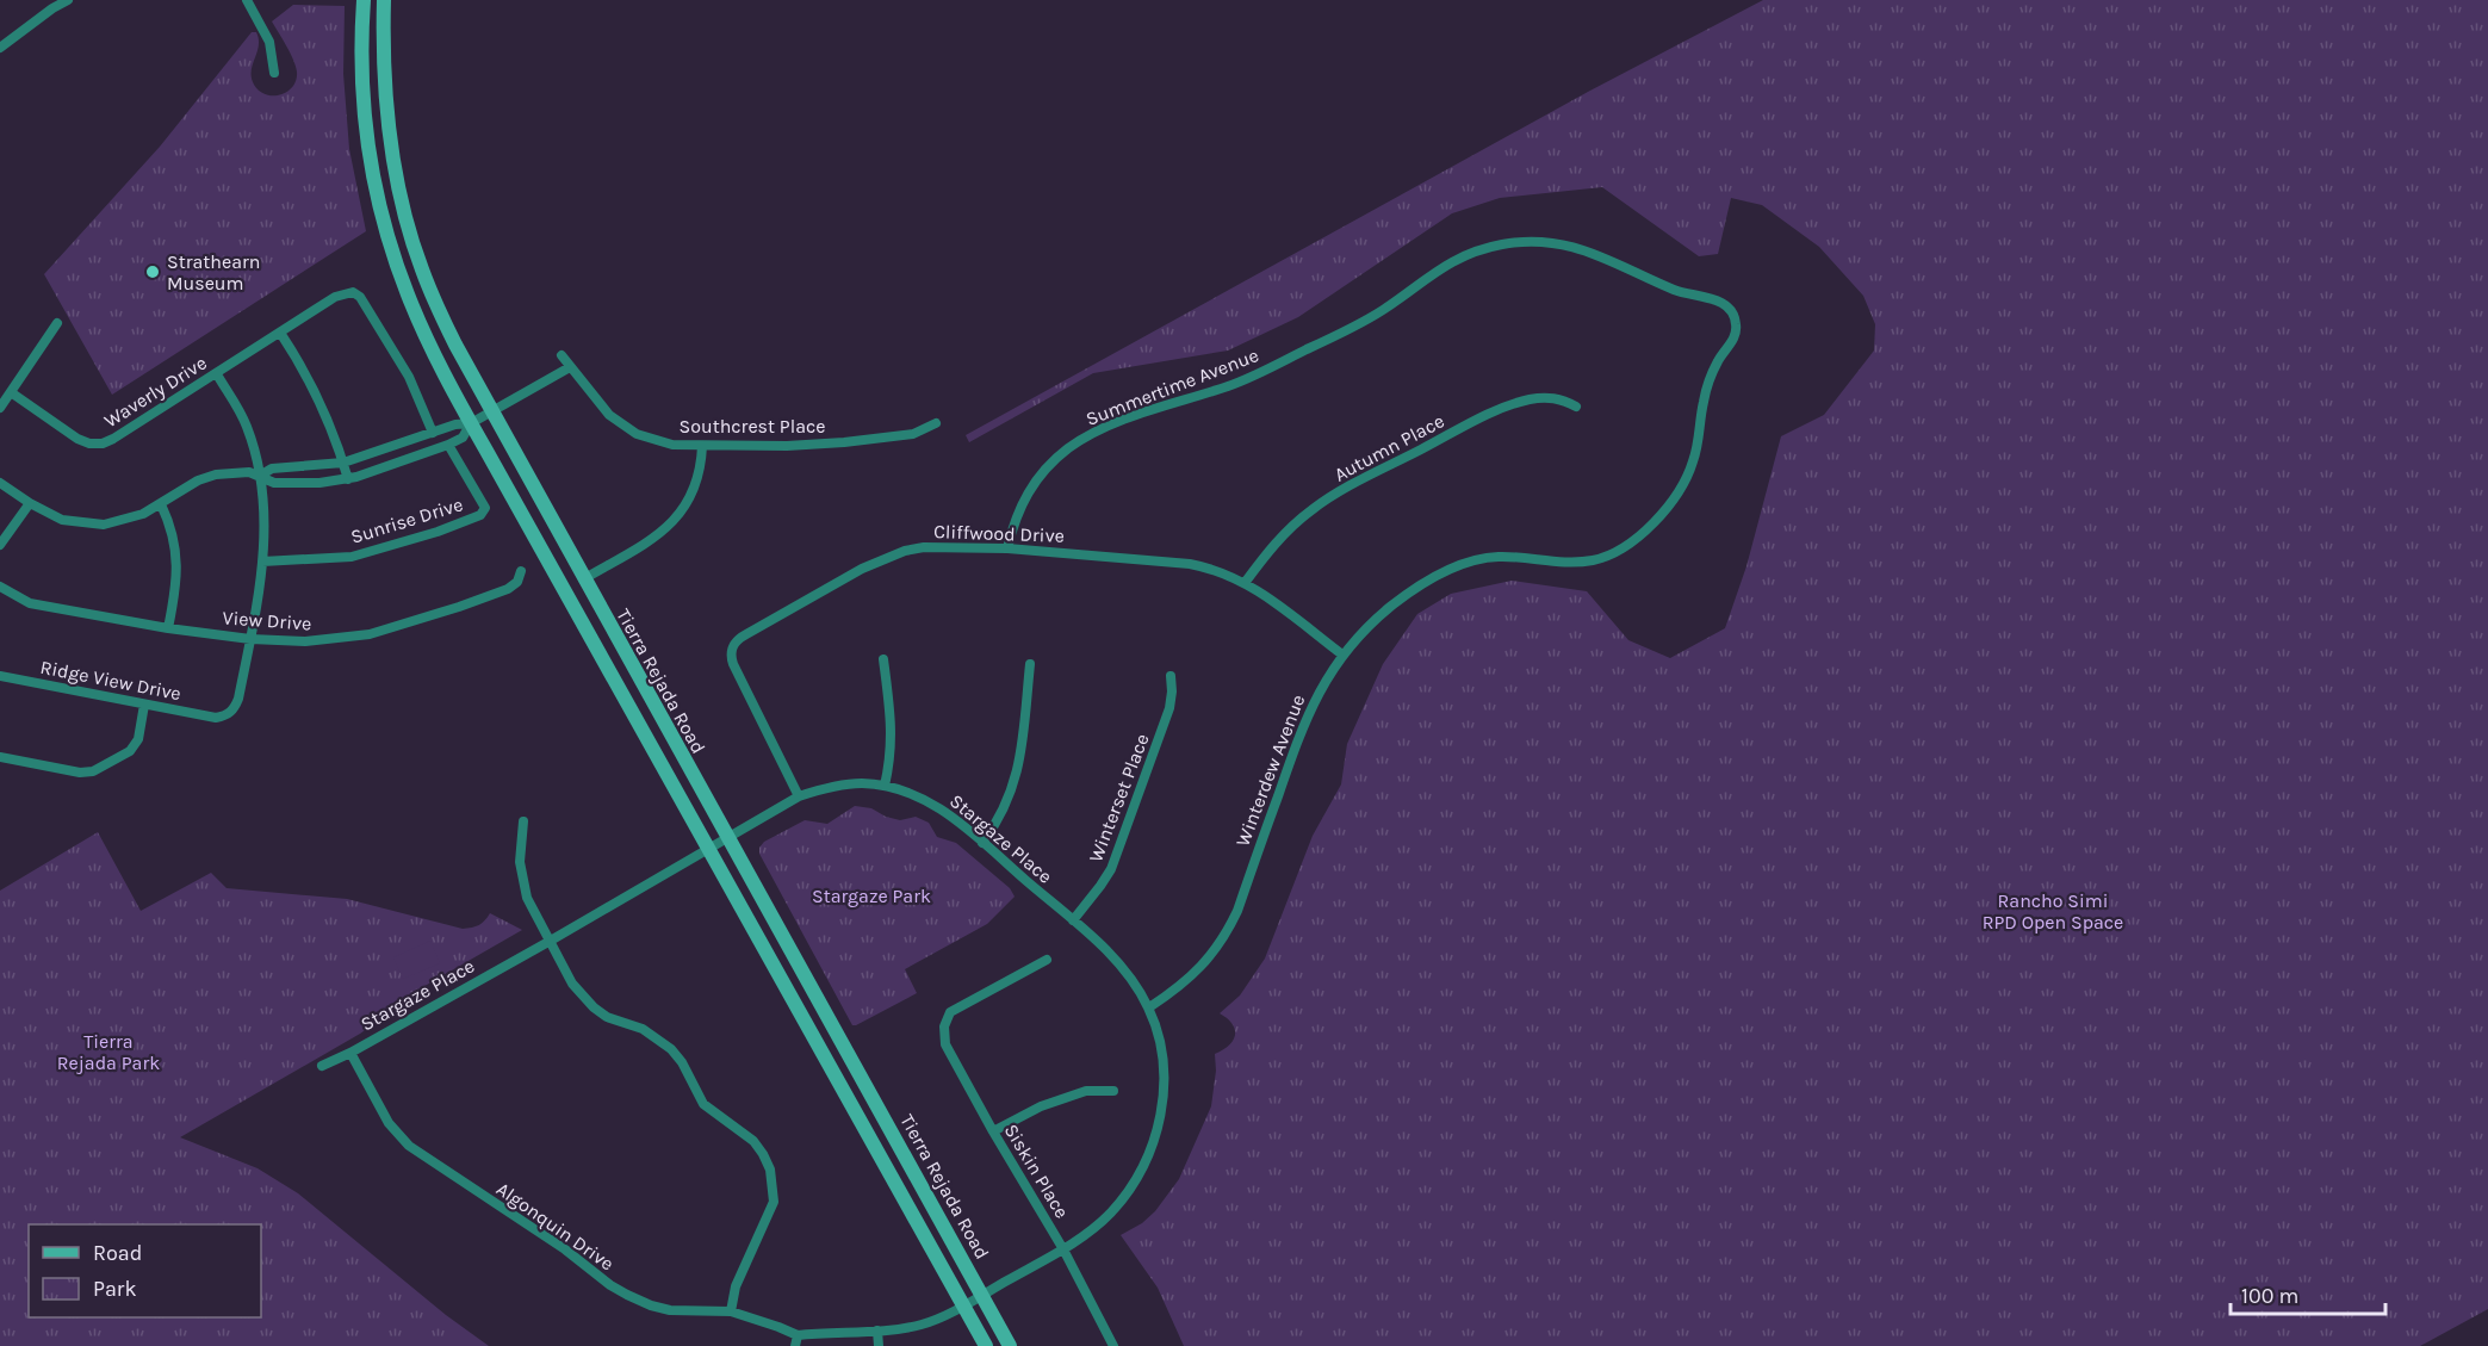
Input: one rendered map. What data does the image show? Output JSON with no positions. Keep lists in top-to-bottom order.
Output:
{
  "streets": {
    "main road": ["Tierra Rejada Road"],
    "street": [
      "Summertime Avenue",
      "Waverly Drive",
      "Southcrest Place",
      "Autumn Place",
      "Sunrise Drive",
      "Cliffwood Drive",
      "View Drive",
      "Ridge View Drive",
      "Winterdew Avenue",
      "Winterset Place",
      "Stargaze Place",
      "Siskin Place",
      "Algonquin Drive"
    ]
  },
  "crossings": [
    ["Summertime Avenue", "Cliffwood Drive"],
    ["Summertime Avenue", "Winterdew Avenue"],
    ["Autumn Place", "Cliffwood Drive"],
    ["Cliffwood Drive", "Winterdew Avenue"],
    ["Cliffwood Drive", "Stargaze Place"],
    ["View Drive", "Ridge View Drive"],
    ["Tierra Rejada Road", "Stargaze Place"],
    ["Winterdew Avenue", "Stargaze Place"],
    ["Winterset Place", "Stargaze Place"],
    ["Stargaze Place", "Siskin Place"],
    ["Stargaze Place", "Algonquin Drive"]
  ],
  "parks": ["Stargaze Park", "Rancho Simi RPD Open Space", "Tierra Rejada Park"],
  "places": ["Strathearn Museum"],
  "legend": ["Road", "Park"],
  "scale_bar": "100 m"
}
